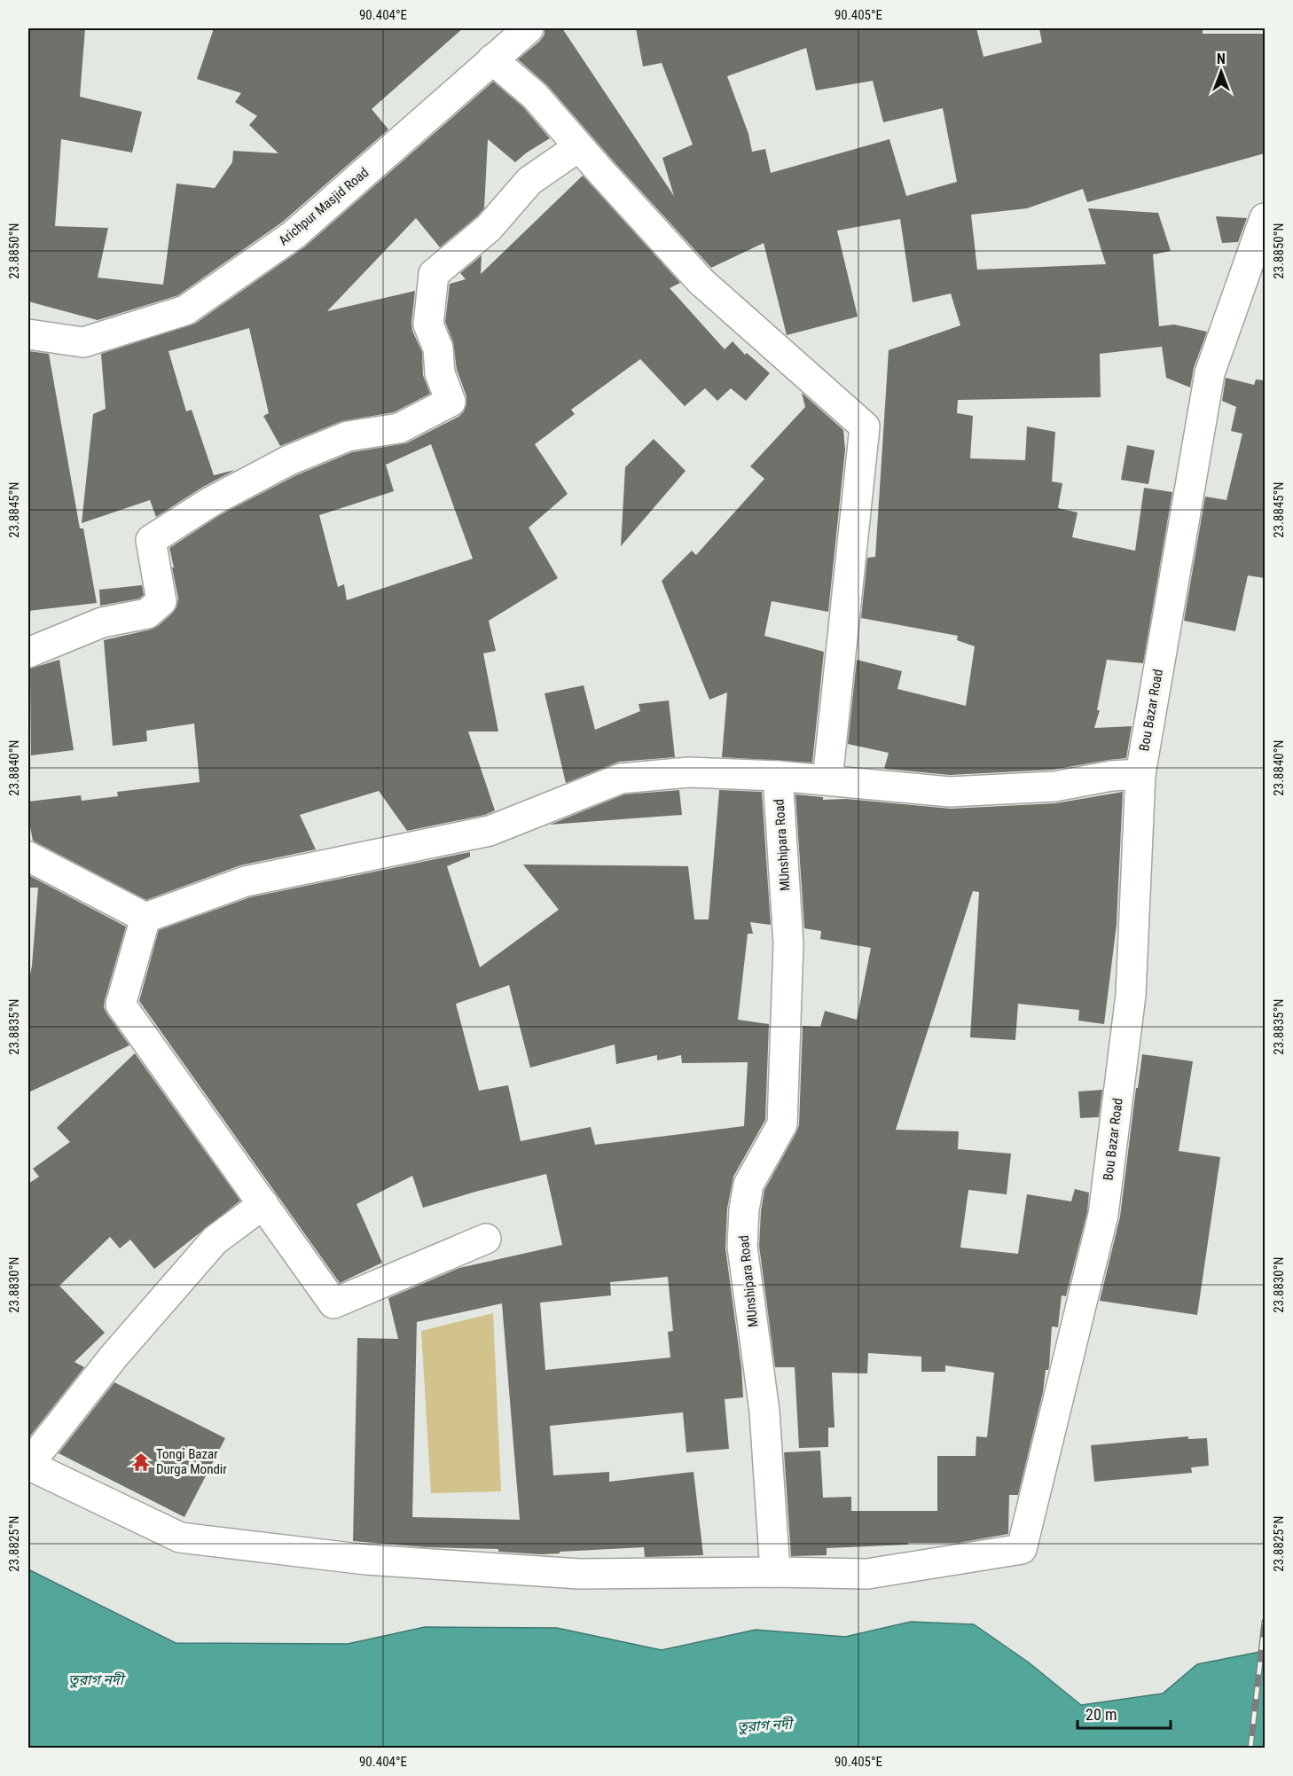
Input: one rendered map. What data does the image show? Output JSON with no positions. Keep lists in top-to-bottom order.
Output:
{
  "streets": {
    "street": ["Arichpur Masjid Road", "Bou Bazar Road", "MUnshipara Road"]
  },
  "crossings": [
    ["Bou Bazar Road", "MUnshipara Road"]
  ],
  "water": ["তুরাগ নদী"],
  "places": {
    "temple": ["Tongi Bazar Durga Mondir"]
  },
  "scale_bar": "20 m",
  "north": "top",
  "coordinates": [
    "90.404°E",
    "90.405°E",
    "23.8850°N",
    "23.8845°N",
    "23.8840°N",
    "23.8835°N",
    "23.8830°N",
    "23.8825°N"
  ]
}
